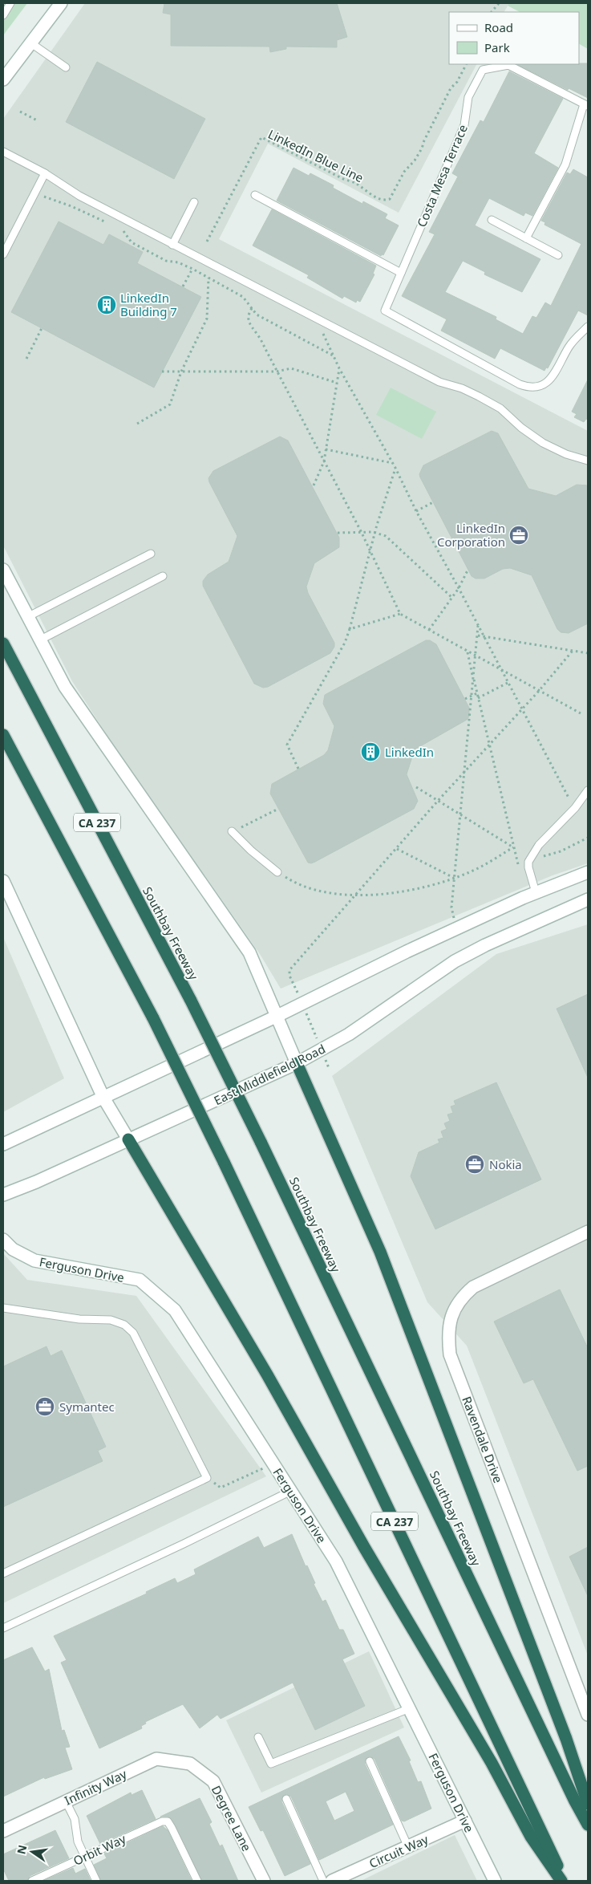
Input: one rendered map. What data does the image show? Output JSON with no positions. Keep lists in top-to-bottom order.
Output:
{
  "streets": {
    "highway": ["CA 237", "Southbay Freeway"],
    "main road": [
      "East Middlefield Road",
      "Ferguson Drive",
      "Ravendale Drive",
      "Infinity Way",
      "Degree Lane",
      "Circuit Way"
    ],
    "lane": ["Costa Mesa Terrace", "Orbit Way"],
    "path": ["LinkedIn Blue Line"]
  },
  "crossings": [
    ["Ferguson Drive", "Circuit Way"],
    ["Infinity Way", "Degree Lane"]
  ],
  "places": {
    "building": ["LinkedIn Building 7", "LinkedIn"],
    "office": ["LinkedIn Corporation", "Nokia", "Symantec"]
  },
  "legend": ["Road", "Park"],
  "north": "left"
}
